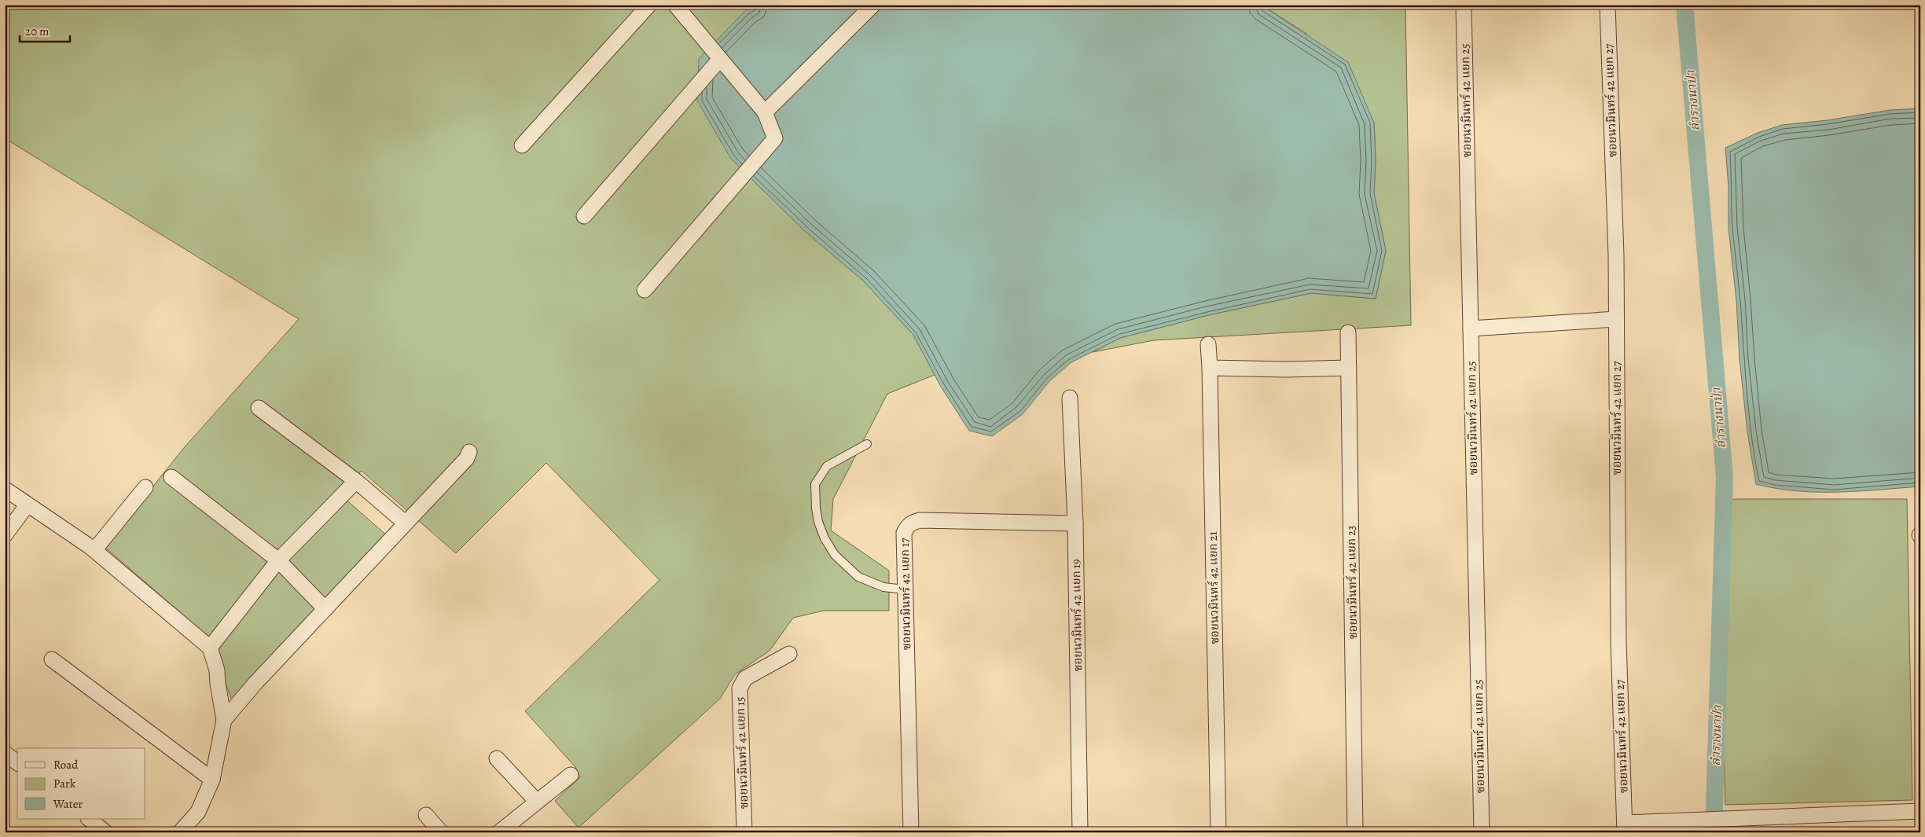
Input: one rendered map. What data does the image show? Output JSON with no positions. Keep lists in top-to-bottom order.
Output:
{
  "streets": {
    "street": [
      "ซอยนวมินทร์ 42 แยก 25",
      "ซอยนวมินทร์ 42 แยก 27",
      "ซอยนวมินทร์ 42 แยก 23",
      "ซอยนวมินทร์ 42 แยก 21",
      "ซอยนวมินทร์ 42 แยก 17",
      "ซอยนวมินทร์ 42 แยก 19",
      "ซอยนวมินทร์ 42 แยก 15"
    ]
  },
  "crossings": [
    ["ซอยนวมินทร์ 42 แยก 17", "ซอยนวมินทร์ 42 แยก 19"]
  ],
  "water": ["ลำรางนาป่า"],
  "legend": ["Road", "Park", "Water"],
  "scale_bar": "20 m"
}
